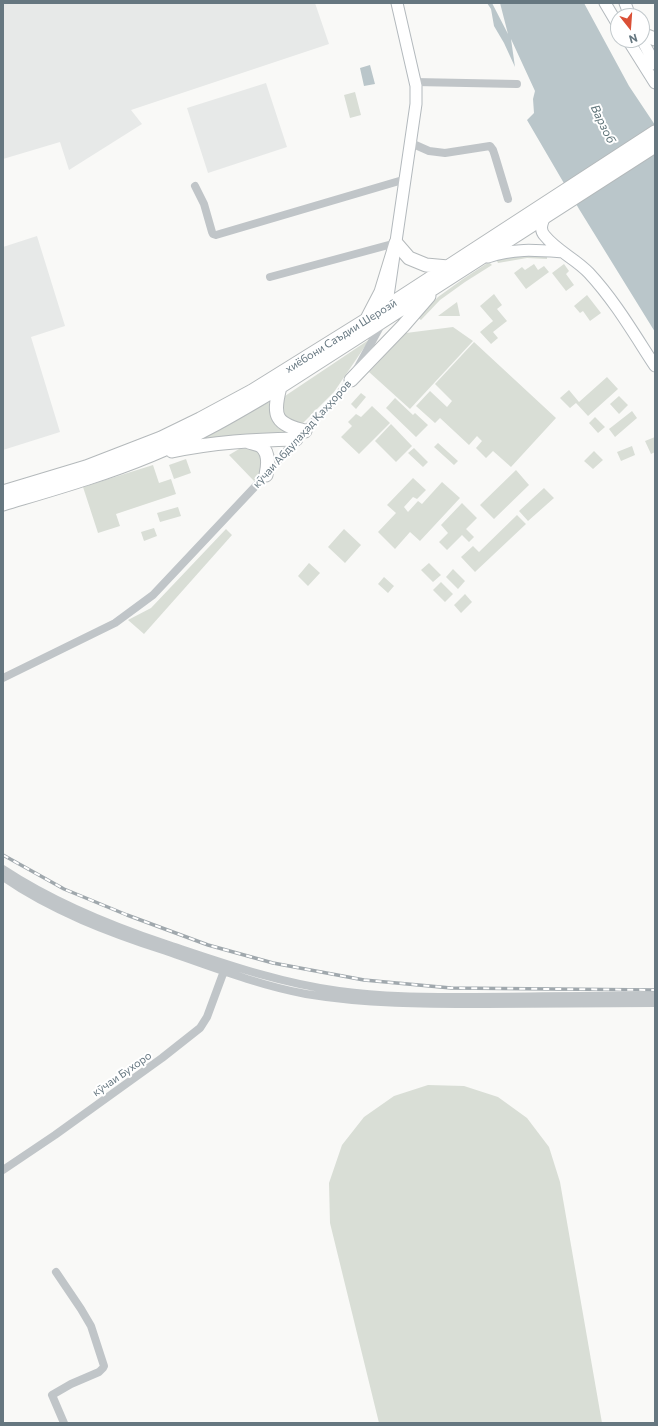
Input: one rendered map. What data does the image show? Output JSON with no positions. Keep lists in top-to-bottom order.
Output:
{
  "streets": {
    "highway": ["хиёбони Саъдии Шерозӣ"],
    "main road": ["кӯчаи Абдулаҳад Қаҳҳоров"],
    "street": ["кӯчаи Бухоро"]
  },
  "crossings": [
    ["хиёбони Саъдии Шерозӣ", "кӯчаи Абдулаҳад Қаҳҳоров"]
  ],
  "water": ["Варзоб"],
  "north": "bottom"
}
